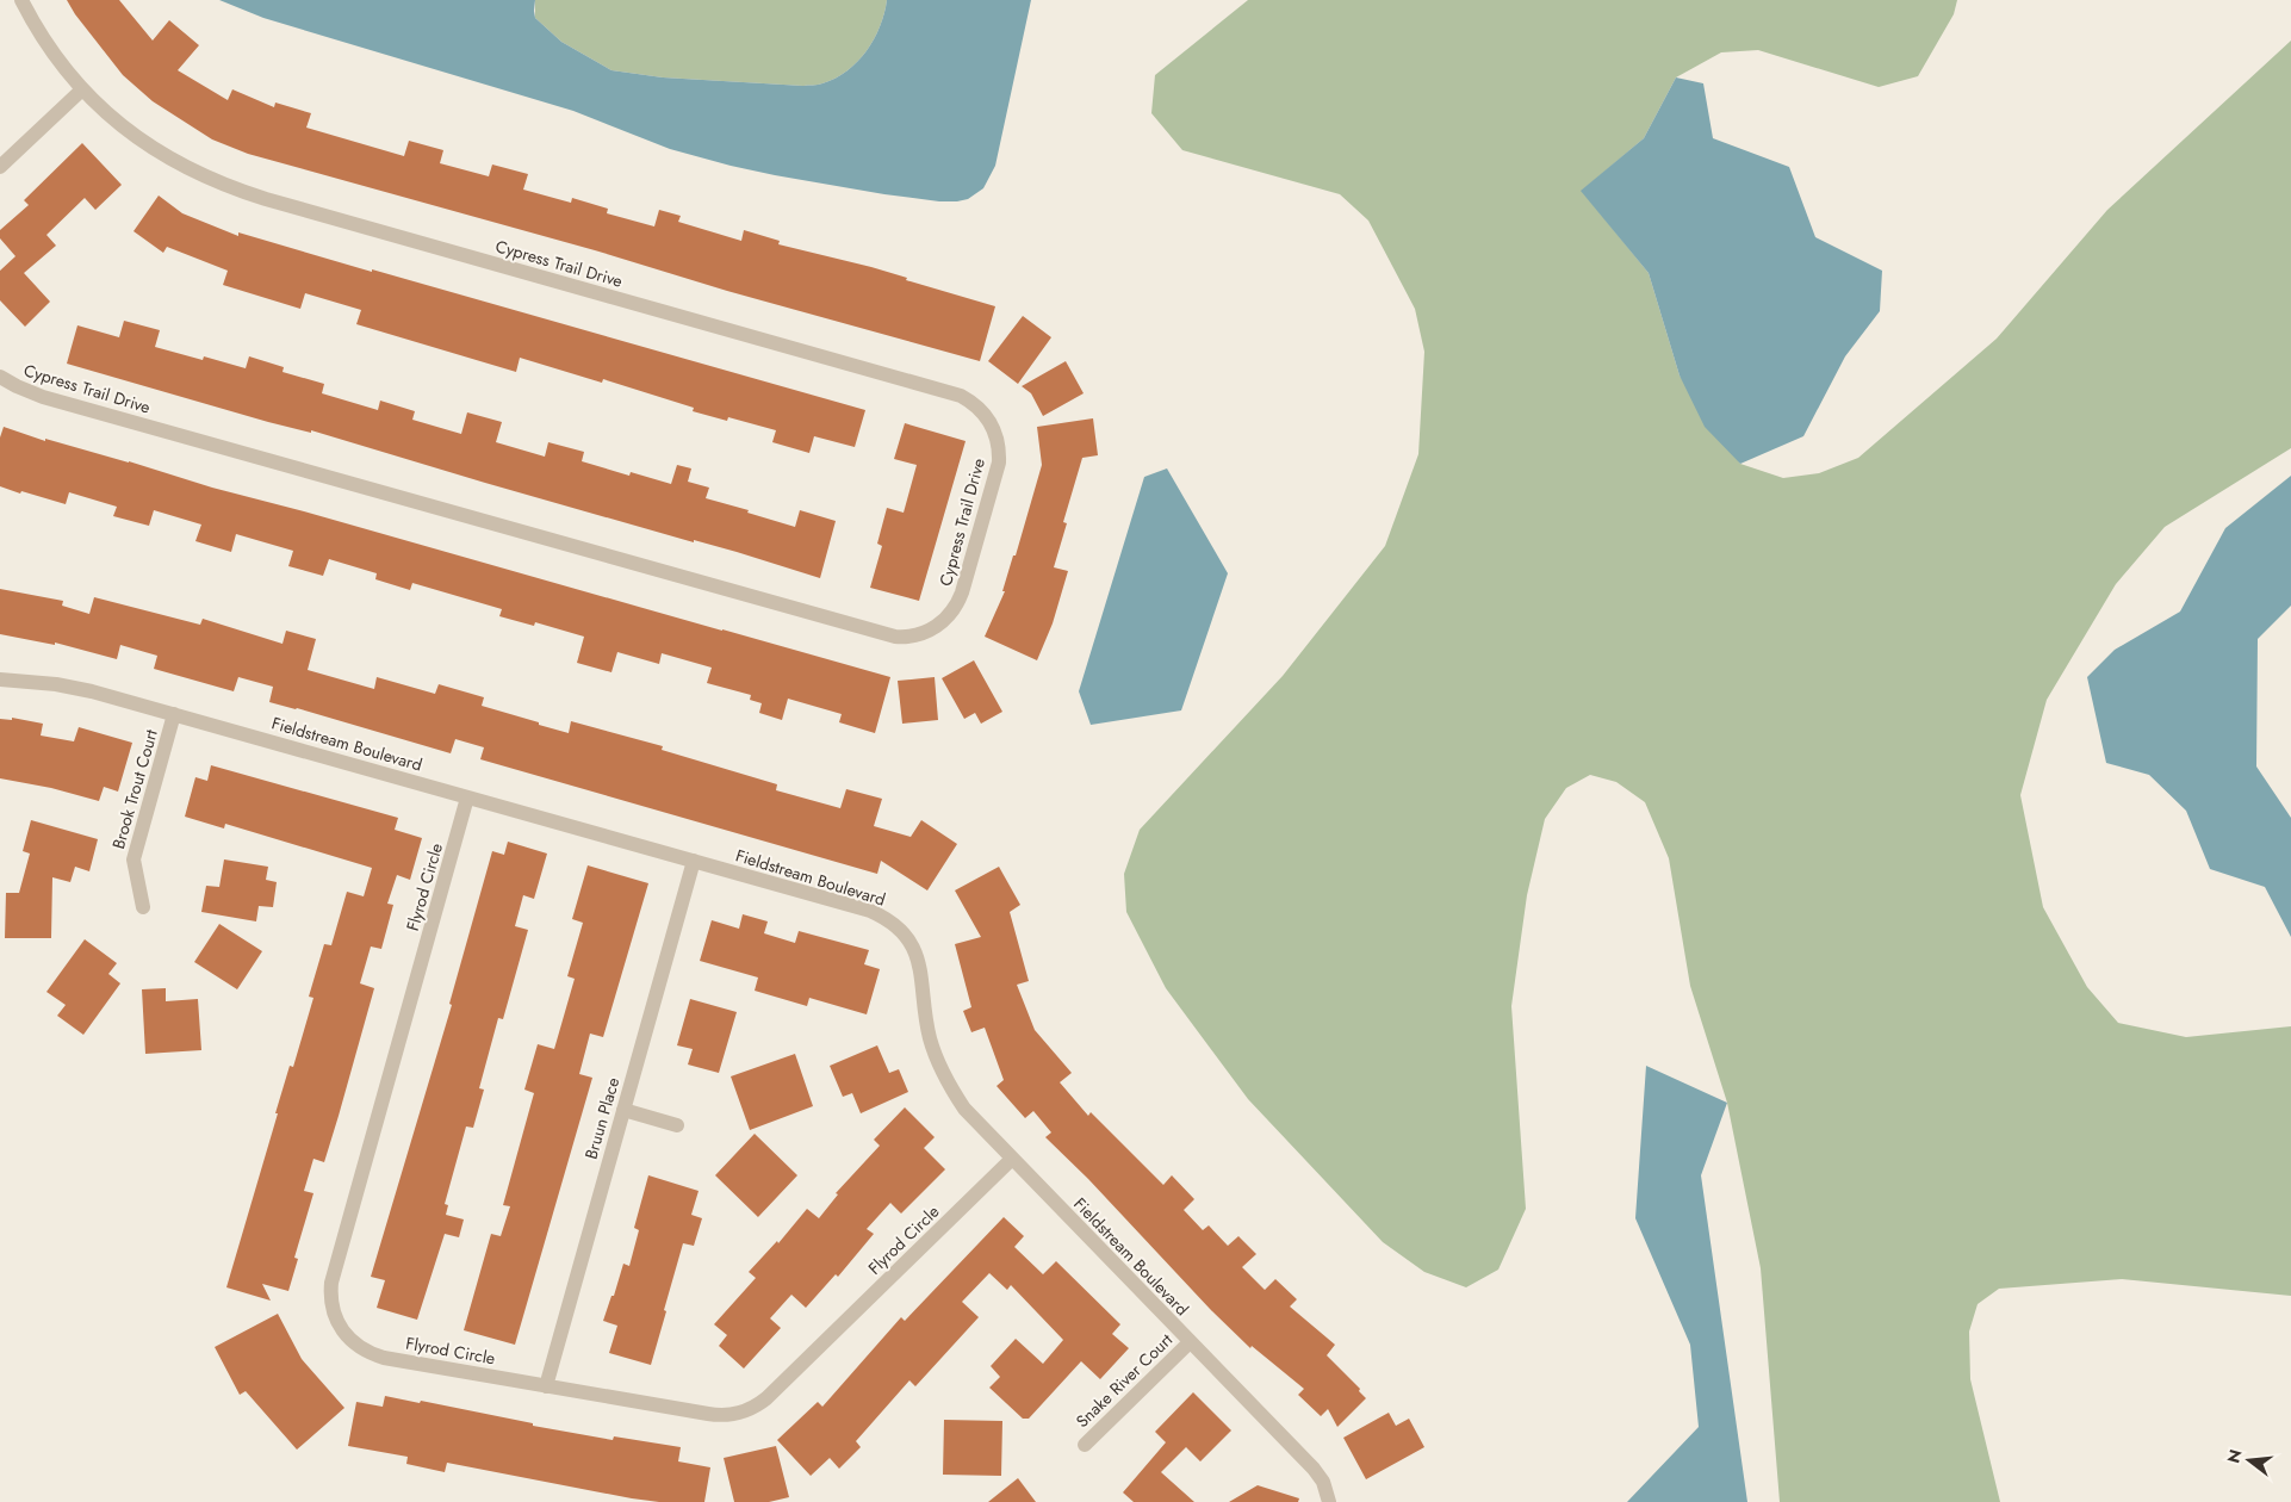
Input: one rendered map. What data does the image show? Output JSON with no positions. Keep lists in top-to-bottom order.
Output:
{
  "streets": {
    "street": [
      "Cypress Trail Drive",
      "Fieldstream Boulevard",
      "Brook Trout Court",
      "Flyrod Circle",
      "Bruun Place",
      "Snake River Court"
    ]
  },
  "crossings": [
    ["Fieldstream Boulevard", "Brook Trout Court"],
    ["Fieldstream Boulevard", "Flyrod Circle"],
    ["Fieldstream Boulevard", "Bruun Place"],
    ["Fieldstream Boulevard", "Snake River Court"],
    ["Flyrod Circle", "Bruun Place"]
  ],
  "north": "left"
}
